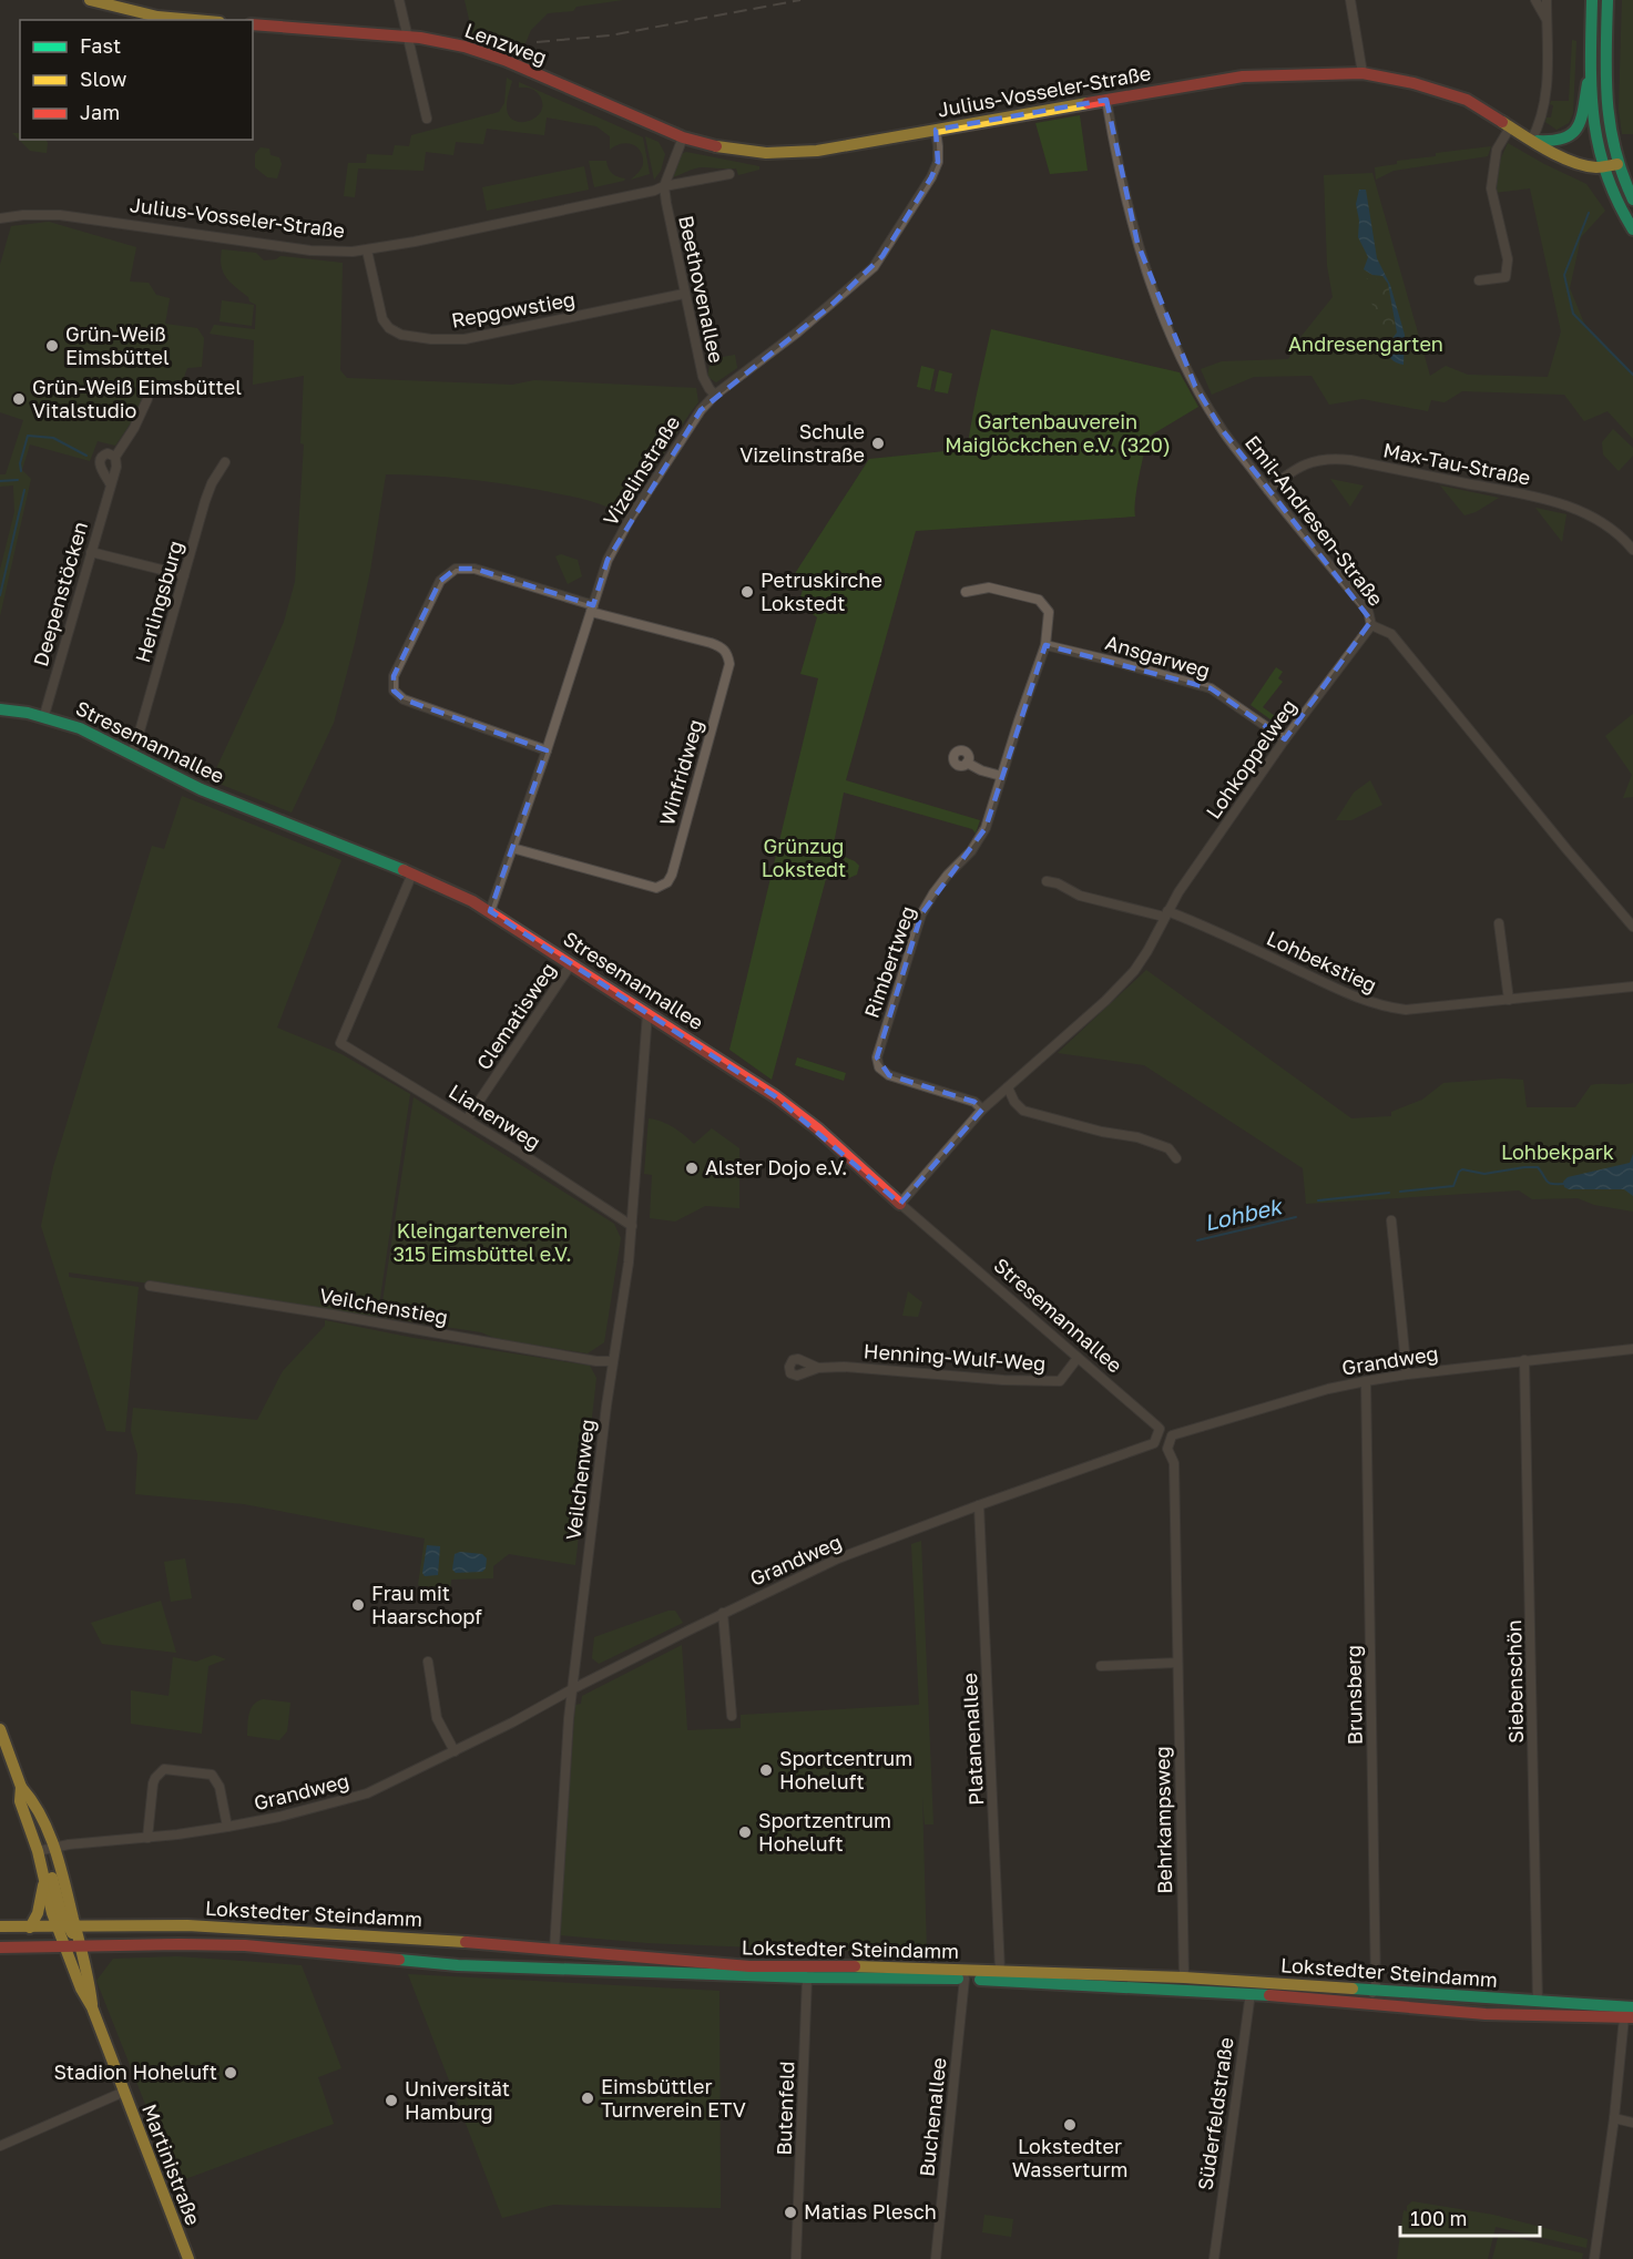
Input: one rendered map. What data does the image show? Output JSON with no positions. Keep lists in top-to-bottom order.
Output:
{
  "streets": {
    "main road": [
      "Lenzweg",
      "Julius-Vosseler-Straße",
      "Stresemannallee",
      "Lokstedter Steindamm",
      "Martinistraße"
    ],
    "street": [
      "Beethovenallee",
      "Repgowstieg",
      "Max-Tau-Straße",
      "Vizelinstraße",
      "Emil-Andresen-Straße",
      "Deepenstöcken",
      "Herlingsburg",
      "Ansgarweg",
      "Lohkoppelweg",
      "Winfridweg",
      "Rimbertweg",
      "Lohbekstieg",
      "Clematisweg",
      "Lianenweg",
      "Veilchenstieg",
      "Henning-Wulf-Weg",
      "Grandweg",
      "Veilchenweg",
      "Siebenschön",
      "Brunsberg",
      "Platanenallee",
      "Behrkampsweg",
      "Butenfeld",
      "Süderfeldstraße",
      "Buchenallee"
    ]
  },
  "crossings": [
    ["Lenzweg", "Julius-Vosseler-Straße"],
    ["Julius-Vosseler-Straße", "Beethovenallee"],
    ["Julius-Vosseler-Straße", "Repgowstieg"],
    ["Julius-Vosseler-Straße", "Vizelinstraße"],
    ["Julius-Vosseler-Straße", "Emil-Andresen-Straße"],
    ["Beethovenallee", "Repgowstieg"],
    ["Beethovenallee", "Vizelinstraße"],
    ["Max-Tau-Straße", "Emil-Andresen-Straße"],
    ["Vizelinstraße", "Stresemannallee"],
    ["Vizelinstraße", "Winfridweg"],
    ["Emil-Andresen-Straße", "Lohkoppelweg"],
    ["Deepenstöcken", "Stresemannallee"],
    ["Herlingsburg", "Stresemannallee"],
    ["Ansgarweg", "Lohkoppelweg"],
    ["Ansgarweg", "Rimbertweg"],
    ["Stresemannallee", "Lohkoppelweg"],
    ["Stresemannallee", "Clematisweg"],
    ["Stresemannallee", "Lianenweg"],
    ["Stresemannallee", "Henning-Wulf-Weg"],
    ["Stresemannallee", "Grandweg"],
    ["Stresemannallee", "Veilchenweg"],
    ["Lohkoppelweg", "Rimbertweg"],
    ["Lohkoppelweg", "Lohbekstieg"],
    ["Clematisweg", "Lianenweg"],
    ["Lianenweg", "Veilchenweg"],
    ["Veilchenstieg", "Veilchenweg"],
    ["Grandweg", "Veilchenweg"],
    ["Grandweg", "Siebenschön"],
    ["Grandweg", "Brunsberg"],
    ["Grandweg", "Platanenallee"],
    ["Grandweg", "Behrkampsweg"],
    ["Veilchenweg", "Lokstedter Steindamm"],
    ["Siebenschön", "Lokstedter Steindamm"],
    ["Brunsberg", "Lokstedter Steindamm"],
    ["Platanenallee", "Lokstedter Steindamm"],
    ["Behrkampsweg", "Lokstedter Steindamm"],
    ["Lokstedter Steindamm", "Butenfeld"],
    ["Lokstedter Steindamm", "Süderfeldstraße"],
    ["Lokstedter Steindamm", "Buchenallee"],
    ["Lokstedter Steindamm", "Martinistraße"]
  ],
  "water": ["Lohbek"],
  "parks": [
    "Andresengarten",
    "Gartenbauverein Maiglöckchen e.V. (320)",
    "Grünzug Lokstedt",
    "Lohbekpark",
    "Kleingartenverein 315 Eimsbüttel e.V."
  ],
  "places": [
    "Grün-Weiß Eimsbüttel",
    "Grün-Weiß Eimsbüttel Vitalstudio",
    "Schule Vizelinstraße",
    "Petruskirche Lokstedt",
    "Alster Dojo e.V.",
    "Frau mit Haarschopf",
    "Sportcentrum Hoheluft",
    "Sportzentrum Hoheluft",
    "Stadion Hoheluft",
    "Eimsbüttler Turnverein ETV",
    "Universität Hamburg",
    "Lokstedter Wasserturm",
    "Matias Plesch"
  ],
  "legend": ["Fast", "Slow", "Jam"],
  "scale_bar": "100 m"
}
